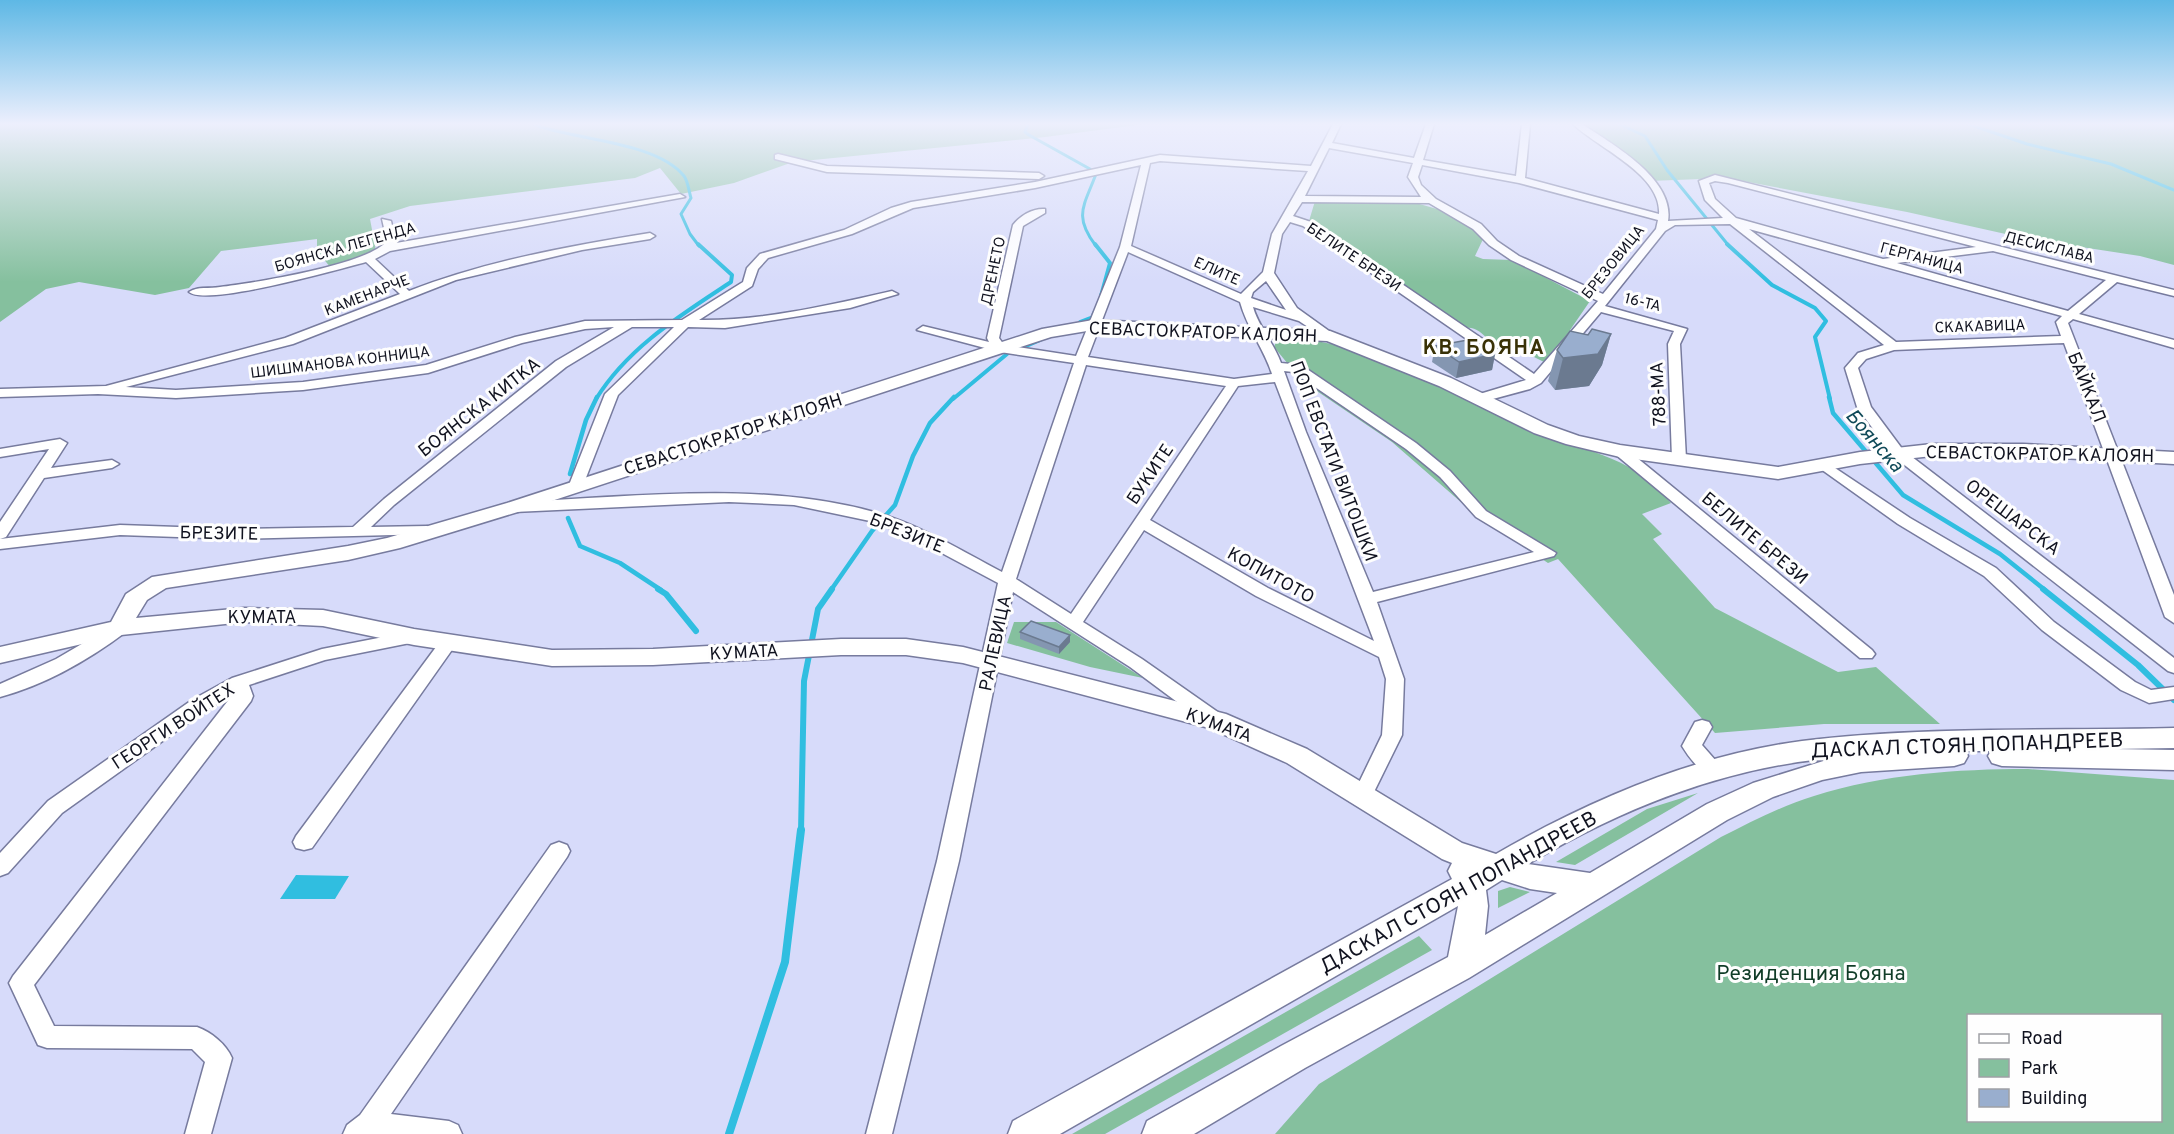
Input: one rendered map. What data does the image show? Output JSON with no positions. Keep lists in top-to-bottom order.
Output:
{
  "streets": {
    "main road": ["СЕВАСТОКРАТОР КАЛОЯН", "КУМАТА", "ДАСКАЛ СТОЯН ПОПАНДРЕЕВ"],
    "street": [
      "БОЯНСКА ЛЕГЕНДА",
      "ДЕСИСЛАВА",
      "БЕЛИТЕ БРЕЗИ",
      "ГЕРГАНИЦА",
      "БРЕЗОВИЦА",
      "ДРЕНЕТО",
      "ЕЛИТЕ",
      "КАМЕНАРЧЕ",
      "16-ТА",
      "СКАКАВИЦА",
      "ШИШМАНОВА КОННИЦА",
      "БАЙКАЛ",
      "788-МА",
      "БОЯНСКА КИТКА",
      "ПОП ЕВСТАТИ ВИТОШКИ",
      "БУКИТЕ",
      "ОРЕШАРСКА",
      "БРЕЗИТЕ",
      "КОПИТОТО",
      "РАЛЕВИЦА",
      "ГЕОРГИ ВОЙТЕХ"
    ]
  },
  "crossings": [
    ["ДЕСИСЛАВА", "ГЕРГАНИЦА"],
    ["БЕЛИТЕ БРЕЗИ", "БРЕЗОВИЦА"],
    ["БЕЛИТЕ БРЕЗИ", "СЕВАСТОКРАТОР КАЛОЯН"],
    ["ГЕРГАНИЦА", "БРЕЗОВИЦА"],
    ["ГЕРГАНИЦА", "БАЙКАЛ"],
    ["БРЕЗОВИЦА", "16-ТА"],
    ["БРЕЗОВИЦА", "СЕВАСТОКРАТОР КАЛОЯН"],
    ["ДРЕНЕТО", "СЕВАСТОКРАТОР КАЛОЯН"],
    ["ЕЛИТЕ", "ПОП ЕВСТАТИ ВИТОШКИ"],
    ["ЕЛИТЕ", "РАЛЕВИЦА"],
    ["КАМЕНАРЧЕ", "ШИШМАНОВА КОННИЦА"],
    ["16-ТА", "788-МА"],
    ["СКАКАВИЦА", "БАЙКАЛ"],
    ["СКАКАВИЦА", "ОРЕШАРСКА"],
    ["СЕВАСТОКРАТОР КАЛОЯН", "БАЙКАЛ"],
    ["СЕВАСТОКРАТОР КАЛОЯН", "788-МА"],
    ["СЕВАСТОКРАТОР КАЛОЯН", "ПОП ЕВСТАТИ ВИТОШКИ"],
    ["СЕВАСТОКРАТОР КАЛОЯН", "ОРЕШАРСКА"],
    ["СЕВАСТОКРАТОР КАЛОЯН", "БРЕЗИТЕ"],
    ["СЕВАСТОКРАТОР КАЛОЯН", "КУМАТА"],
    ["СЕВАСТОКРАТОР КАЛОЯН", "РАЛЕВИЦА"],
    ["ШИШМАНОВА КОННИЦА", "БОЯНСКА КИТКА"],
    ["БОЯНСКА КИТКА", "БРЕЗИТЕ"],
    ["ПОП ЕВСТАТИ ВИТОШКИ", "КОПИТОТО"],
    ["ПОП ЕВСТАТИ ВИТОШКИ", "КУМАТА"],
    ["БУКИТЕ", "БРЕЗИТЕ"],
    ["БУКИТЕ", "КОПИТОТО"],
    ["БРЕЗИТЕ", "КУМАТА"],
    ["БРЕЗИТЕ", "РАЛЕВИЦА"],
    ["КУМАТА", "РАЛЕВИЦА"],
    ["КУМАТА", "ГЕОРГИ ВОЙТЕХ"],
    ["КУМАТА", "ДАСКАЛ СТОЯН ПОПАНДРЕЕВ"]
  ],
  "districts": ["КВ. БОЯНА"],
  "water": ["Боянска"],
  "parks": ["Резиденция Бояна"],
  "legend": ["Road", "Park", "Building"]
}
